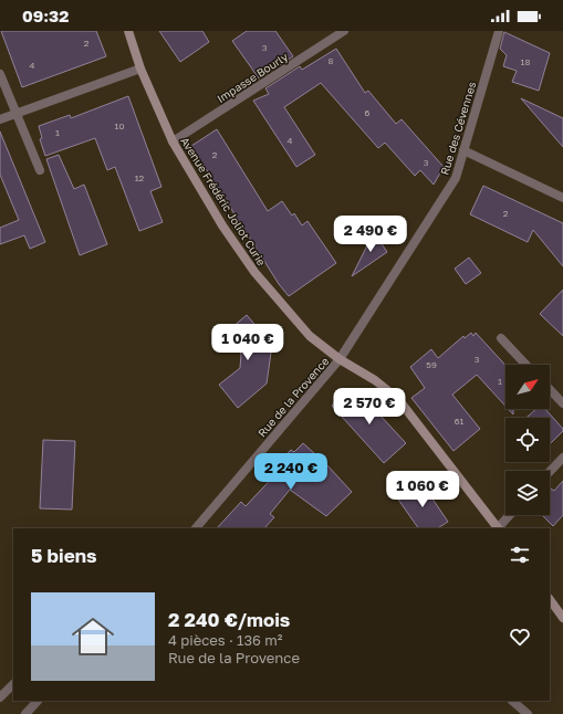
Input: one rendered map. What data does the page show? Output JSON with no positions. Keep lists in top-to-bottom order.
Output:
{
  "streets": {
    "street": [
      "Impasse Bourly",
      "Rue des Cévennes",
      "Avenue Frédéric Joliot Curie",
      "Rue de la Provence"
    ]
  },
  "crossings": [
    ["Impasse Bourly", "Avenue Frédéric Joliot Curie"],
    ["Rue des Cévennes", "Avenue Frédéric Joliot Curie"],
    ["Rue des Cévennes", "Rue de la Provence"],
    ["Avenue Frédéric Joliot Curie", "Rue de la Provence"]
  ],
  "house_numbers": [
    "2",
    "3",
    "8",
    "18",
    "4",
    "6",
    "10",
    "1",
    "4",
    "2",
    "3",
    "12",
    "2",
    "3",
    "59",
    "1",
    "61"
  ],
  "north": "top right",
  "page": {
    "status": "09:32",
    "price": [
      "2 490 €",
      "1 040 €",
      "2 570 €",
      "2 240 €",
      "1 060 €"
    ],
    "heading": "5 biens",
    "list": [
      {
        "name": "2 240 €/mois",
        "note": "4 pièces · 136 m² · Rue de la Provence"
      }
    ]
  }
}
